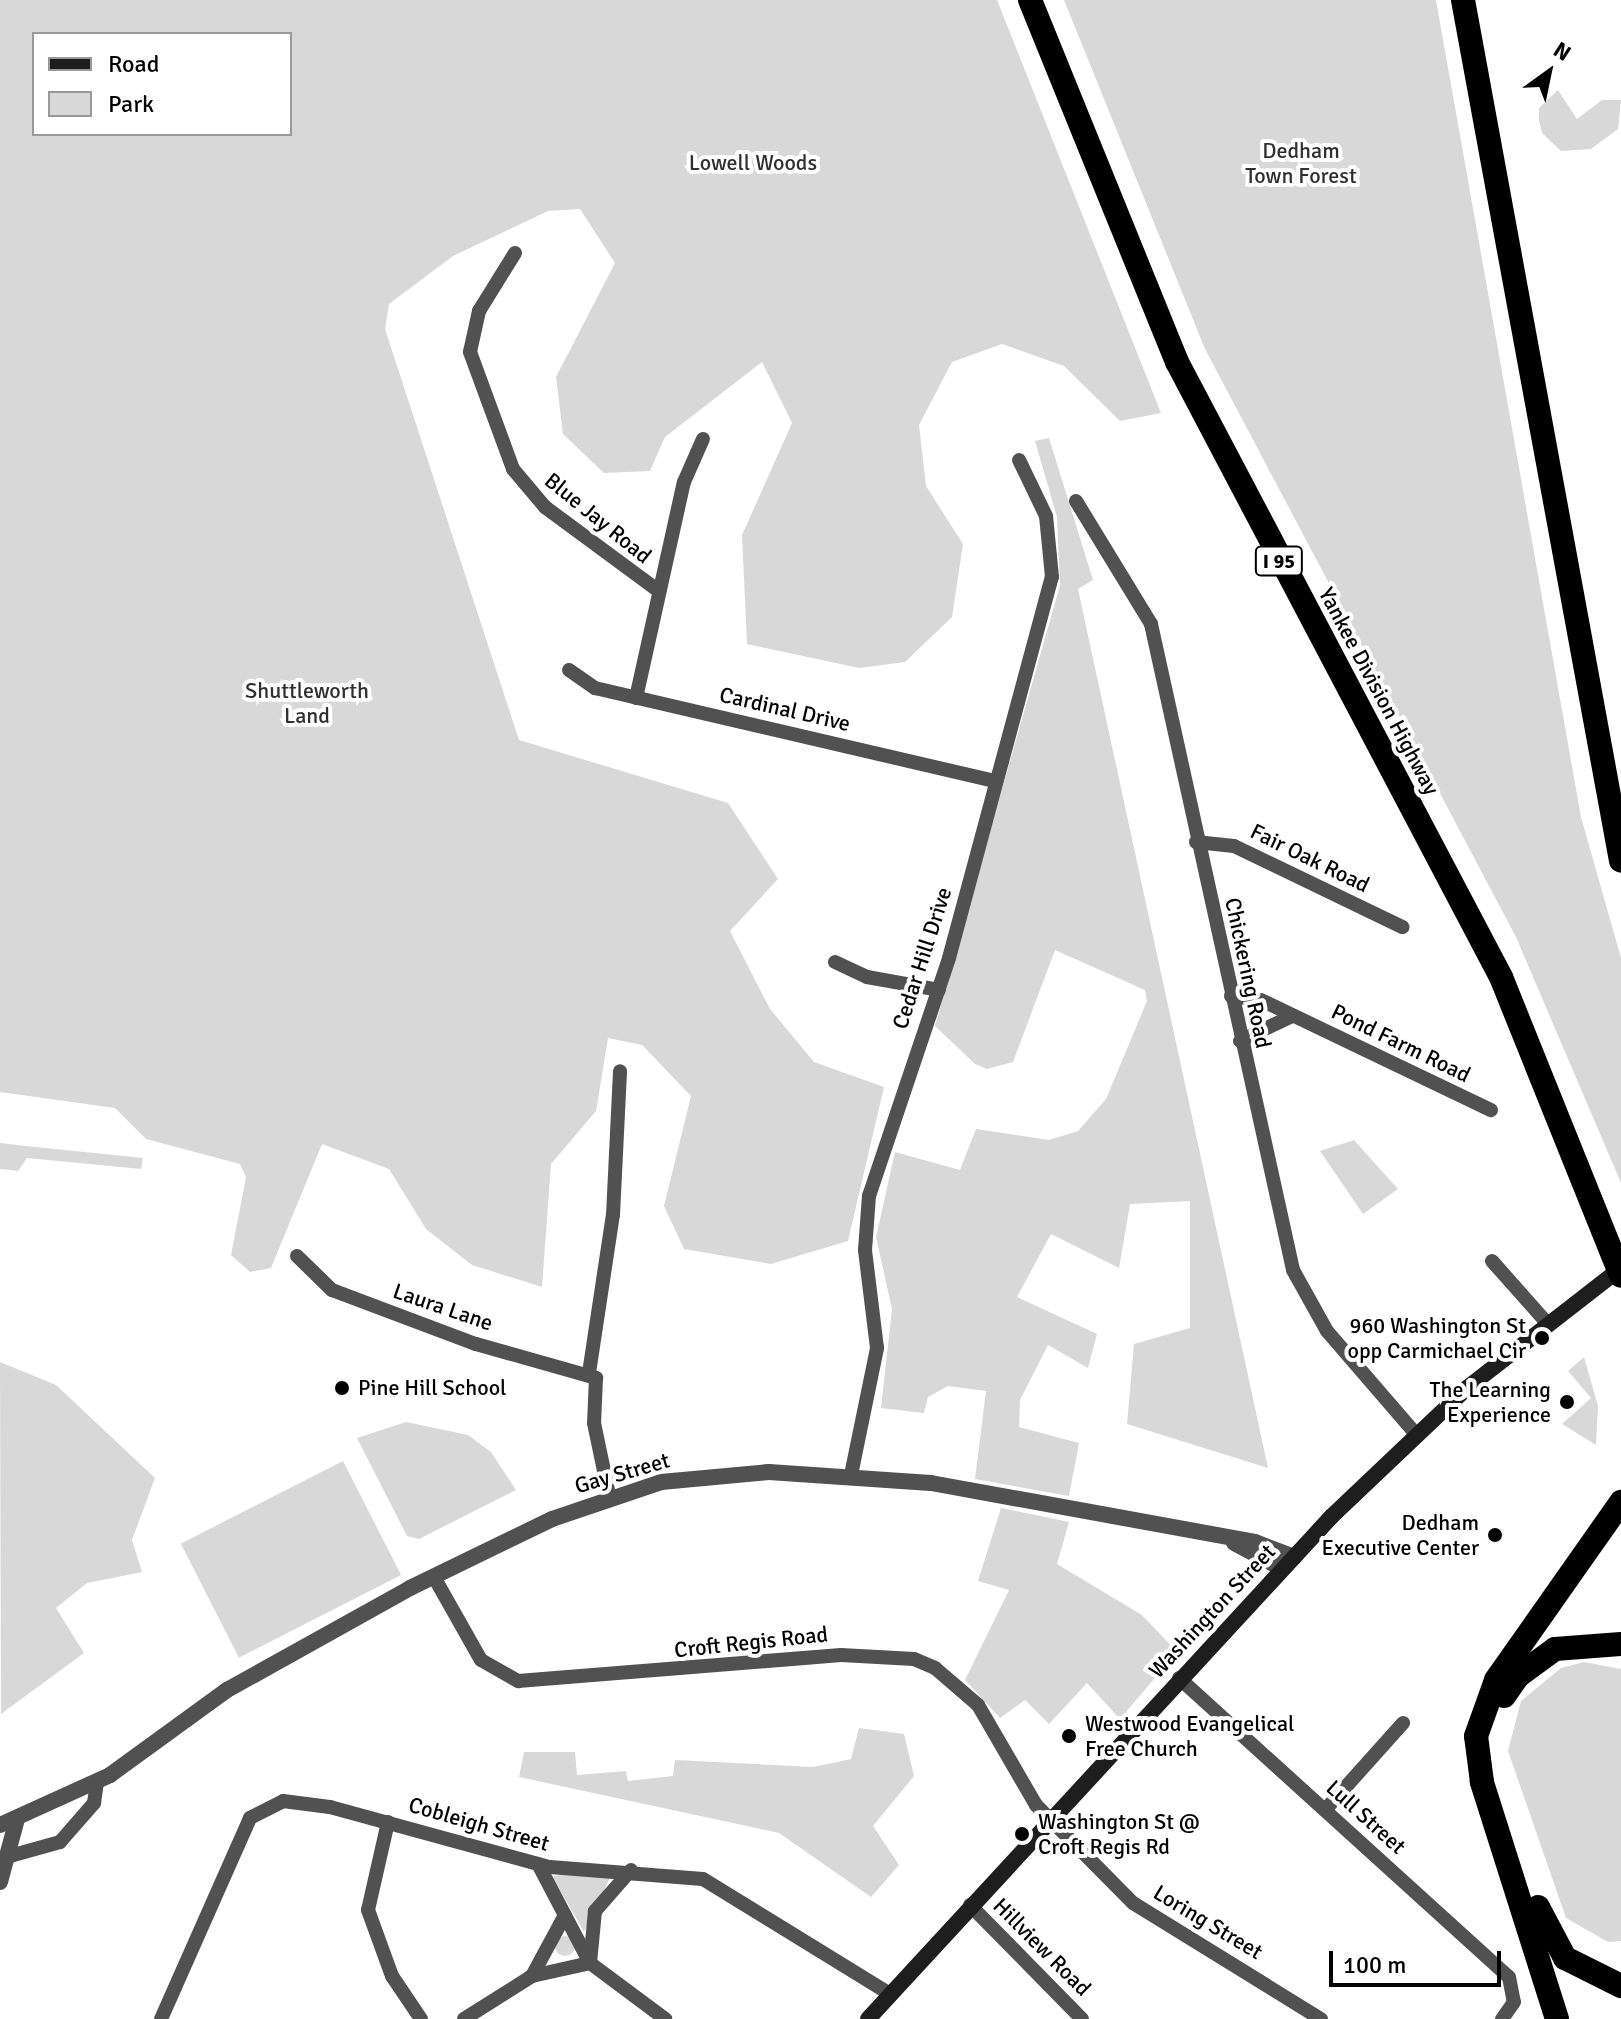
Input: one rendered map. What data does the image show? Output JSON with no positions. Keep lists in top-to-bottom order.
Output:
{
  "streets": {
    "highway": ["I 95", "Yankee Division Highway"],
    "main road": ["Washington Street"],
    "street": [
      "Blue Jay Road",
      "Cardinal Drive",
      "Fair Oak Road",
      "Cedar Hill Drive",
      "Chickering Road",
      "Pond Farm Road",
      "Laura Lane",
      "Gay Street",
      "Croft Regis Road",
      "Lull Street",
      "Cobleigh Street",
      "Loring Street",
      "Hillview Road"
    ]
  },
  "crossings": [
    ["Cardinal Drive", "Cedar Hill Drive"],
    ["Fair Oak Road", "Chickering Road"],
    ["Cedar Hill Drive", "Gay Street"],
    ["Chickering Road", "Pond Farm Road"],
    ["Chickering Road", "Washington Street"],
    ["Gay Street", "Washington Street"],
    ["Gay Street", "Croft Regis Road"],
    ["Washington Street", "Croft Regis Road"],
    ["Washington Street", "Lull Street"],
    ["Washington Street", "Cobleigh Street"],
    ["Washington Street", "Loring Street"],
    ["Washington Street", "Hillview Road"],
    ["Croft Regis Road", "Loring Street"]
  ],
  "parks": ["Dedham Town Forest", "Lowell Woods", "Shuttleworth Land"],
  "places": [
    "960 Washington St opp Carmichael Cir",
    "Pine Hill School",
    "The Learning Experience",
    "Dedham Executive Center",
    "Westwood Evangelical Free Church",
    "Washington St @ Croft Regis Rd"
  ],
  "legend": ["Road", "Park"],
  "scale_bar": "100 m",
  "north": "top right"
}
